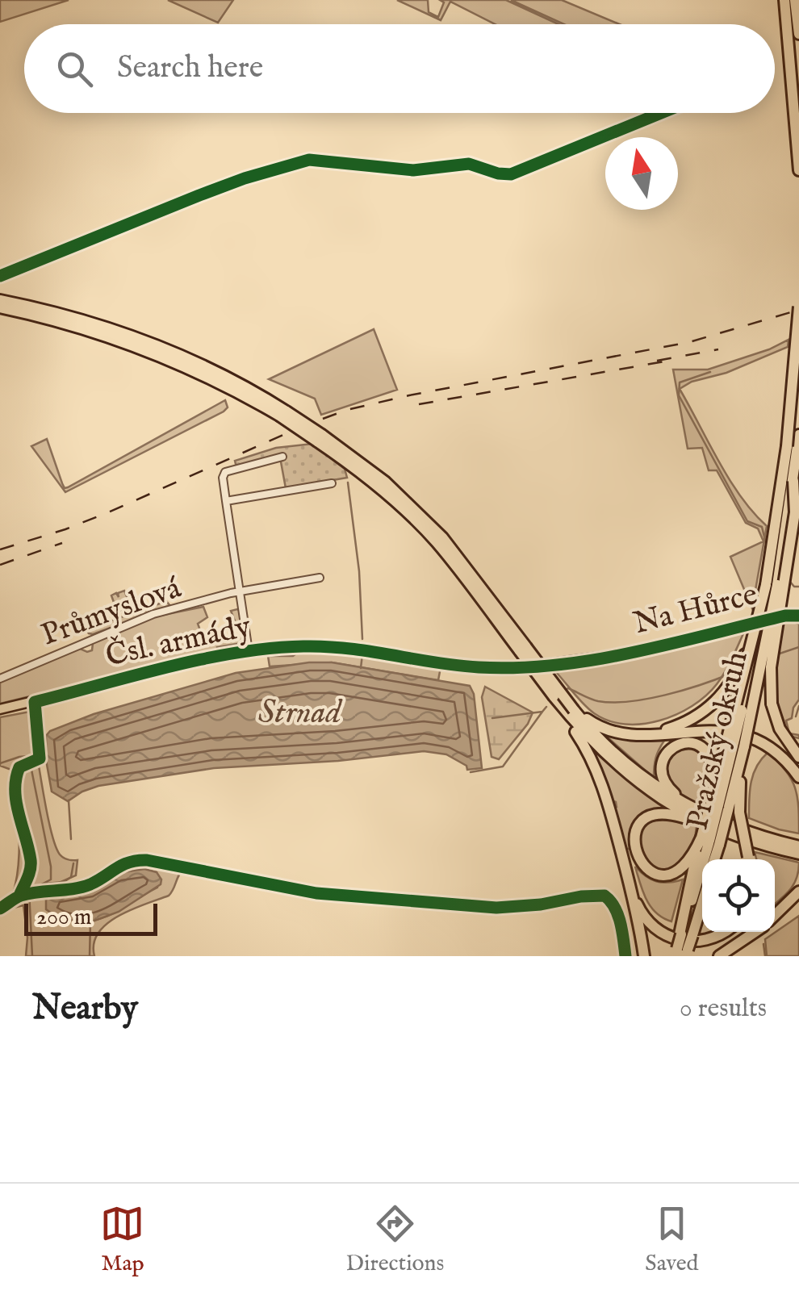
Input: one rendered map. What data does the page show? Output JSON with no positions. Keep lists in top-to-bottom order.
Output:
{
  "streets": {
    "highway": ["Pražský okruh"],
    "main road": ["Na Hůrce", "Čsl. armády"],
    "street": ["Průmyslová"]
  },
  "crossings": [
    ["Na Hůrce", "Čsl. armády"]
  ],
  "water": ["Strnad"],
  "scale_bar": "200 m",
  "north": "top",
  "page": {
    "search": "Search here",
    "scale": "200 m",
    "heading": ["Nearby", "0 results"],
    "nav": ["Map", "Directions", "Saved"]
  }
}
